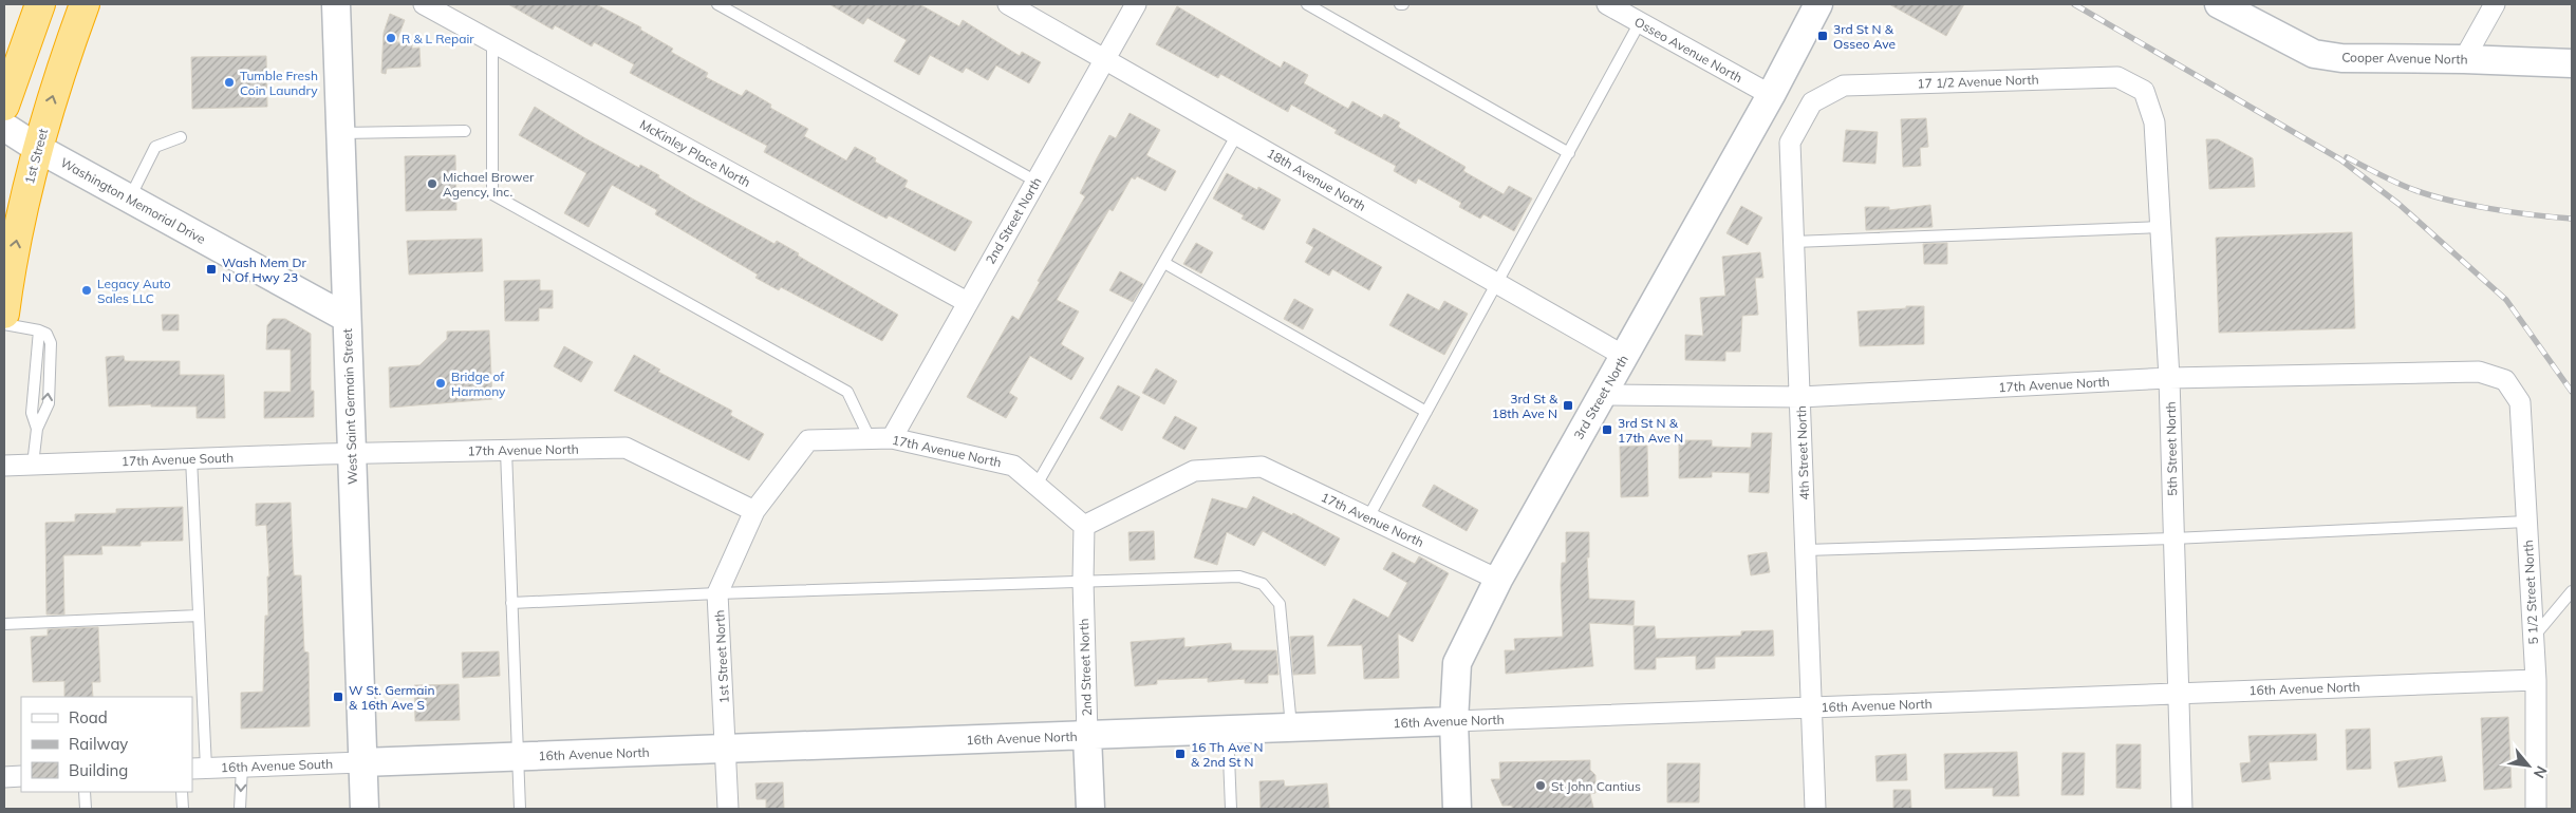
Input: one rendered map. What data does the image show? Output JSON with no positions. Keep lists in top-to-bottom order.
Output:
{
  "streets": {
    "highway": ["1st Street"],
    "street": [
      "Osseo Avenue North",
      "Cooper Avenue North",
      "17 1/2 Avenue North",
      "McKinley Place North",
      "18th Avenue North",
      "Washington Memorial Drive",
      "2nd Street North",
      "17th Avenue North",
      "3rd Street North",
      "West Saint Germain Street",
      "5th Street North",
      "4th Street North",
      "17th Avenue South",
      "5 1/2 Street North",
      "1st Street North",
      "16th Avenue North",
      "16th Avenue South"
    ]
  },
  "crossings": [
    ["Osseo Avenue North", "3rd Street North"],
    ["17 1/2 Avenue North", "5th Street North"],
    ["17 1/2 Avenue North", "4th Street North"],
    ["McKinley Place North", "2nd Street North"],
    ["1st Street", "Washington Memorial Drive"],
    ["18th Avenue North", "2nd Street North"],
    ["18th Avenue North", "3rd Street North"],
    ["Washington Memorial Drive", "West Saint Germain Street"],
    ["2nd Street North", "17th Avenue North"],
    ["2nd Street North", "16th Avenue North"],
    ["17th Avenue North", "3rd Street North"],
    ["17th Avenue North", "West Saint Germain Street"],
    ["17th Avenue North", "5th Street North"],
    ["17th Avenue North", "4th Street North"],
    ["17th Avenue North", "17th Avenue South"],
    ["17th Avenue North", "5 1/2 Street North"],
    ["17th Avenue North", "1st Street North"],
    ["3rd Street North", "16th Avenue North"],
    ["West Saint Germain Street", "17th Avenue South"],
    ["West Saint Germain Street", "16th Avenue North"],
    ["West Saint Germain Street", "16th Avenue South"],
    ["5th Street North", "16th Avenue North"],
    ["4th Street North", "16th Avenue North"],
    ["5 1/2 Street North", "16th Avenue North"],
    ["1st Street North", "16th Avenue North"],
    ["16th Avenue North", "16th Avenue South"]
  ],
  "places": {
    "transit": [
      "3rd St N & Osseo Ave",
      "Wash Mem Dr N Of Hwy 23",
      "3rd St & 18th Ave N",
      "3rd St N & 17th Ave N",
      "W St. Germain & 16th Ave S",
      "16 Th Ave N & 2nd St N"
    ],
    "other": [
      "R & L Repair",
      "Tumble Fresh Coin Laundry",
      "Michael Brower Agency, Inc.",
      "Legacy Auto Sales LLC",
      "Bridge of Harmony",
      "St John Cantius"
    ]
  },
  "legend": ["Road", "Railway", "Building"],
  "north": "bottom right"
}
